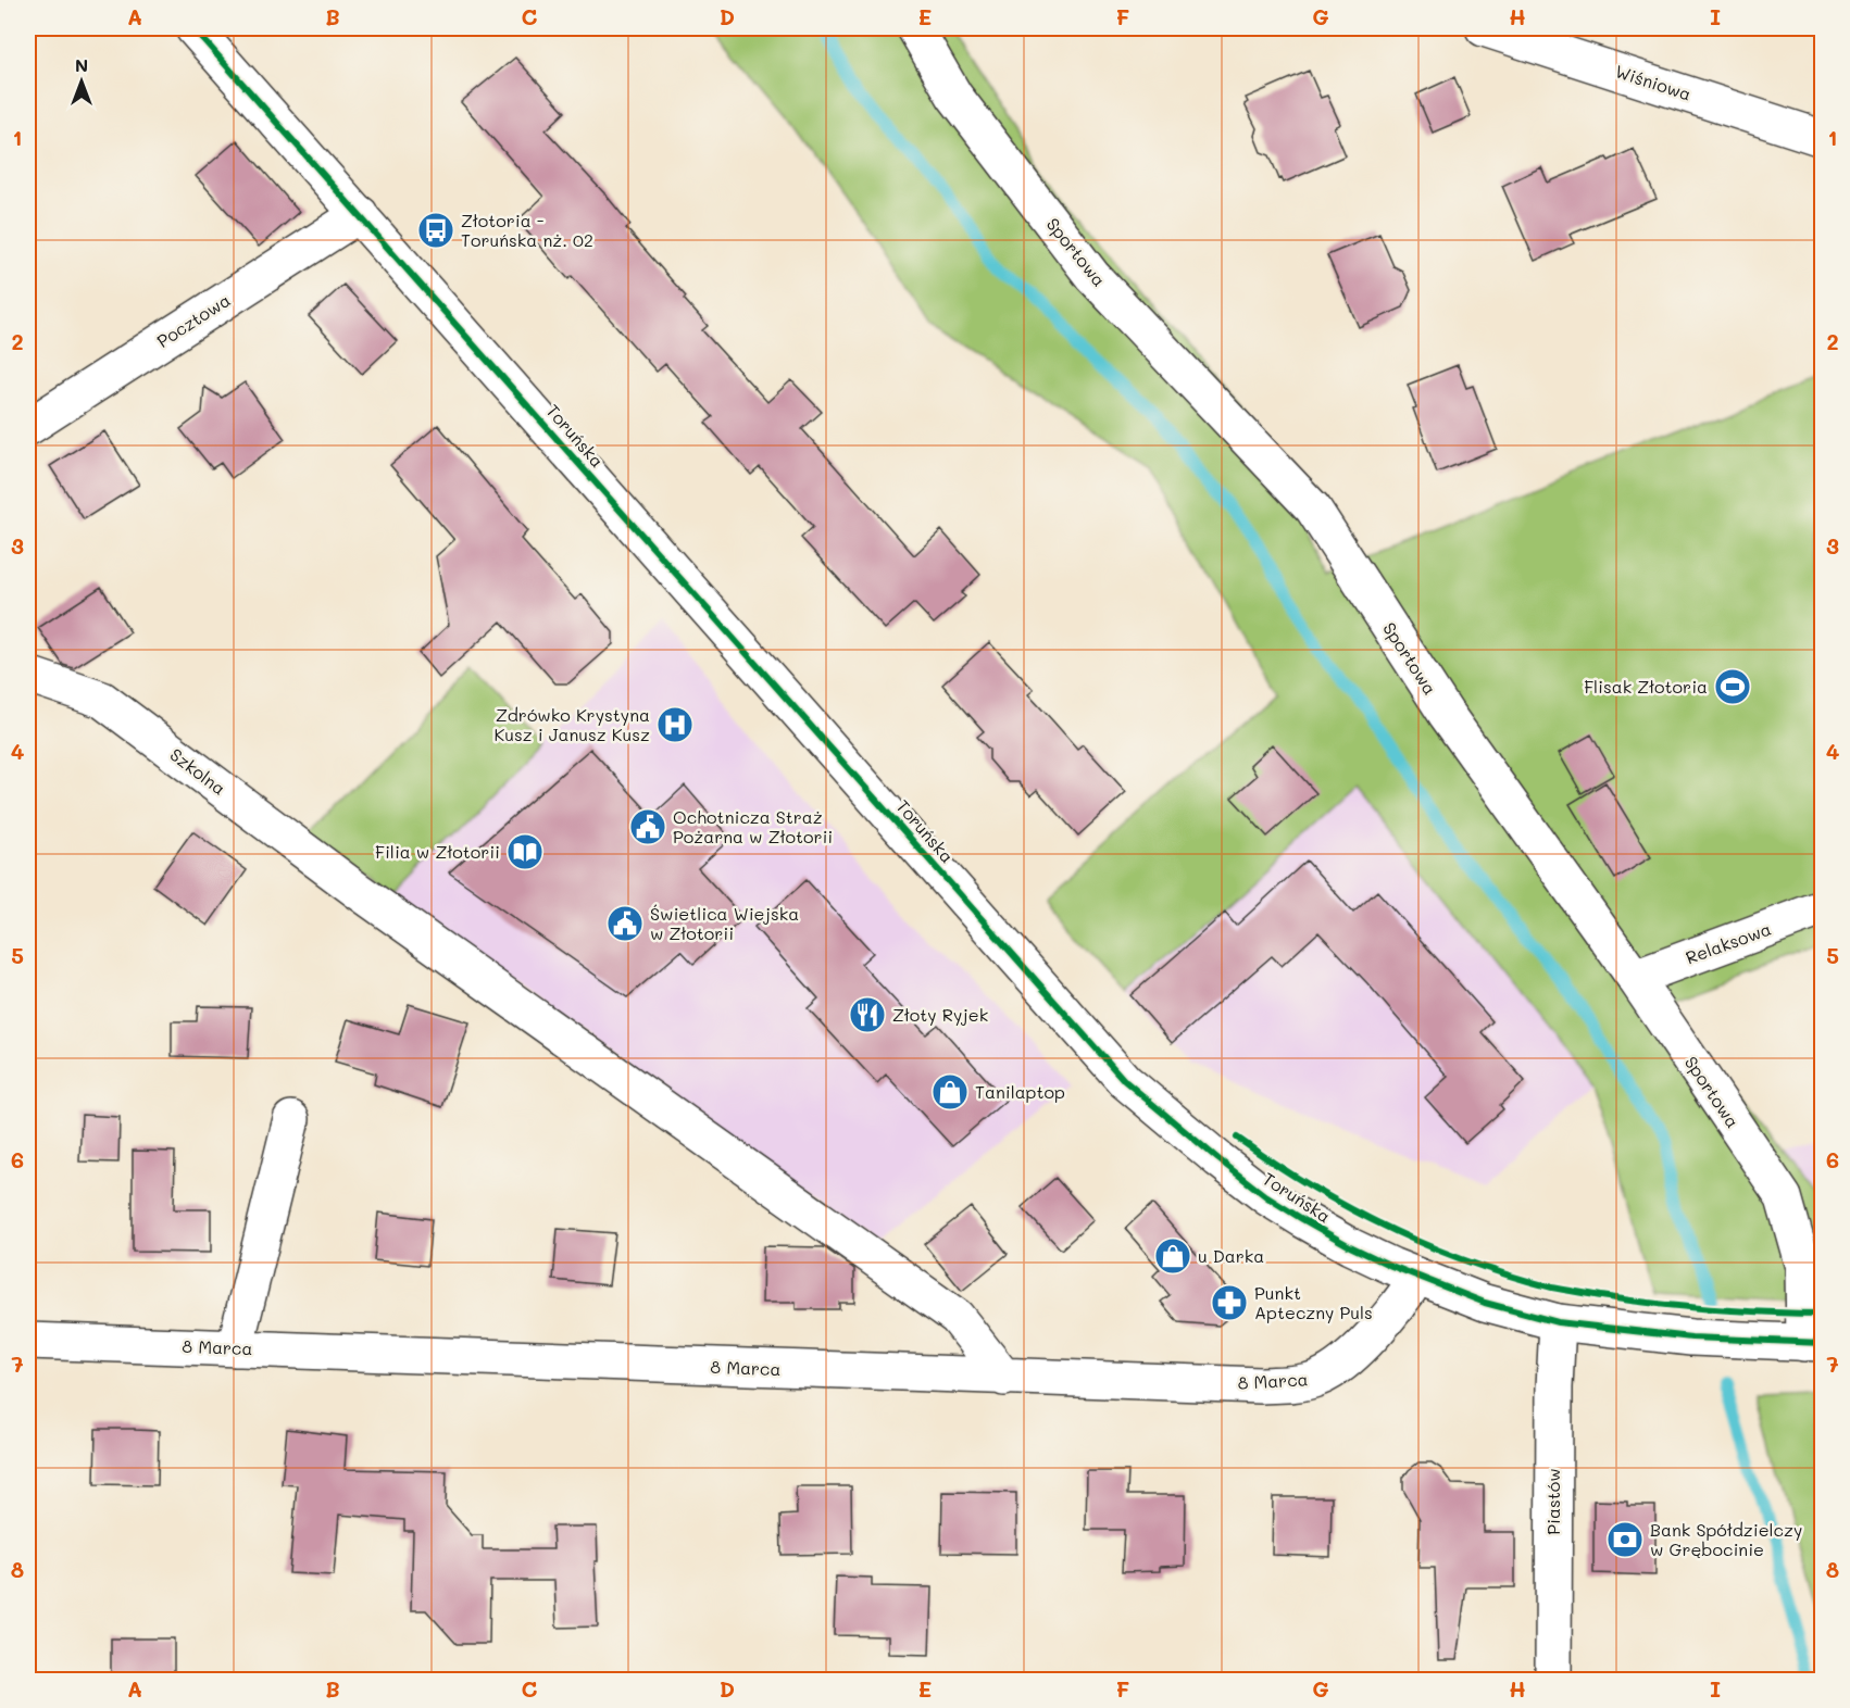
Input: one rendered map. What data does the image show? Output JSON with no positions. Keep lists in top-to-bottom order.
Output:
{
  "streets": {
    "street": [
      "Wiśniowa",
      "Sportowa",
      "Pocztowa",
      "Toruńska",
      "Szkolna",
      "Relaksowa",
      "8 Marca",
      "Piastów"
    ]
  },
  "crossings": [
    ["Sportowa", "Toruńska"],
    ["Sportowa", "Relaksowa"],
    ["Pocztowa", "Toruńska"],
    ["Toruńska", "8 Marca"],
    ["Toruńska", "Piastów"],
    ["Szkolna", "8 Marca"]
  ],
  "places": {
    "bus stop": ["Złotoria - Toruńska nż. 02"],
    "sports": ["Flisak Złotoria"],
    "hospital": ["Zdrówko Krystyna Kusz i Janusz Kusz"],
    "public building": ["Ochotnicza Straż Pożarna w Złotorii", "Świetlica Wiejska w Złotorii"],
    "library": ["Filia w Złotorii"],
    "restaurant": ["Złoty Ryjek"],
    "shop": ["Tanilaptop", "u Darka"],
    "pharmacy": ["Punkt Apteczny Puls"],
    "bank": ["Bank Spółdzielczy w Grębocinie"]
  },
  "north": "top",
  "grid": {
    "columns": [
      "A",
      "B",
      "C",
      "D",
      "E",
      "F",
      "G",
      "H",
      "I"
    ],
    "rows": [
      "1",
      "2",
      "3",
      "4",
      "5",
      "6",
      "7",
      "8"
    ]
  }
}
